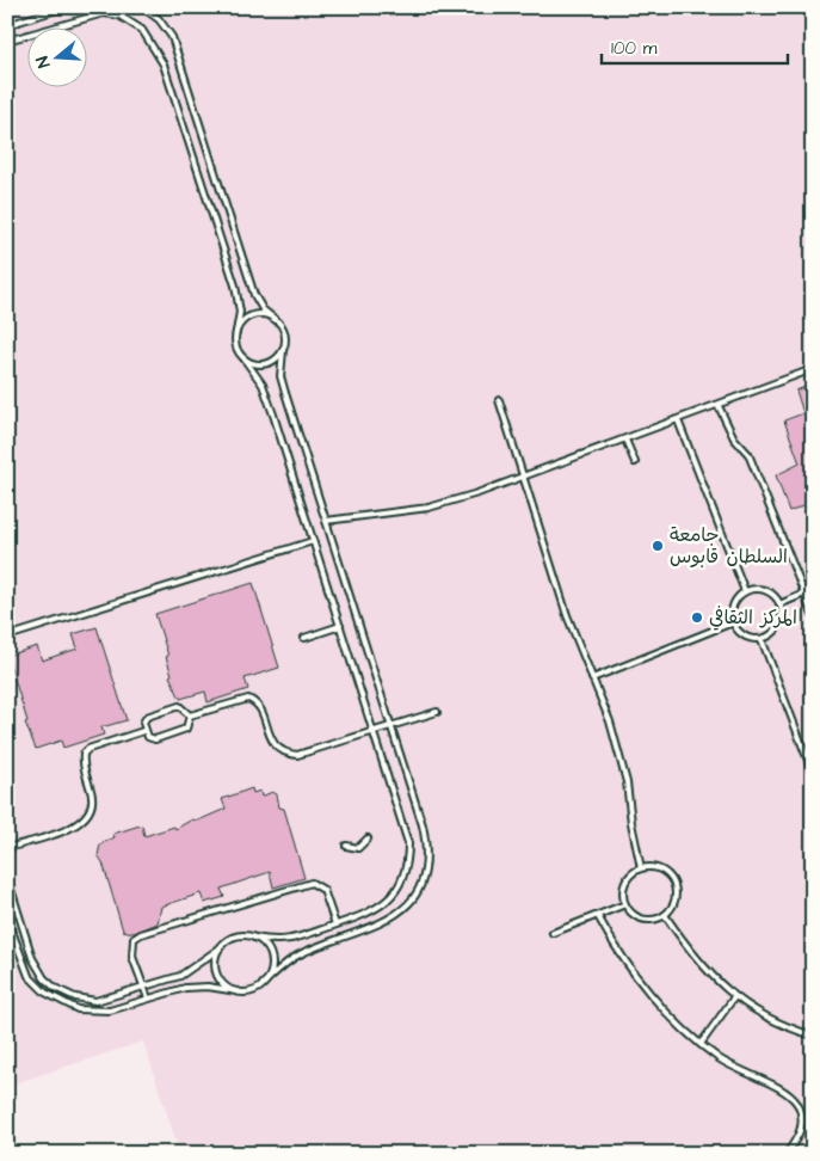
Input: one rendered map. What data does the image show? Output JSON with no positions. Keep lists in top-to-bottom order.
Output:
{
  "places": ["جامعة السلطان قابوس", "المركز الثقافي"],
  "scale_bar": "100 m",
  "north": "left"
}
